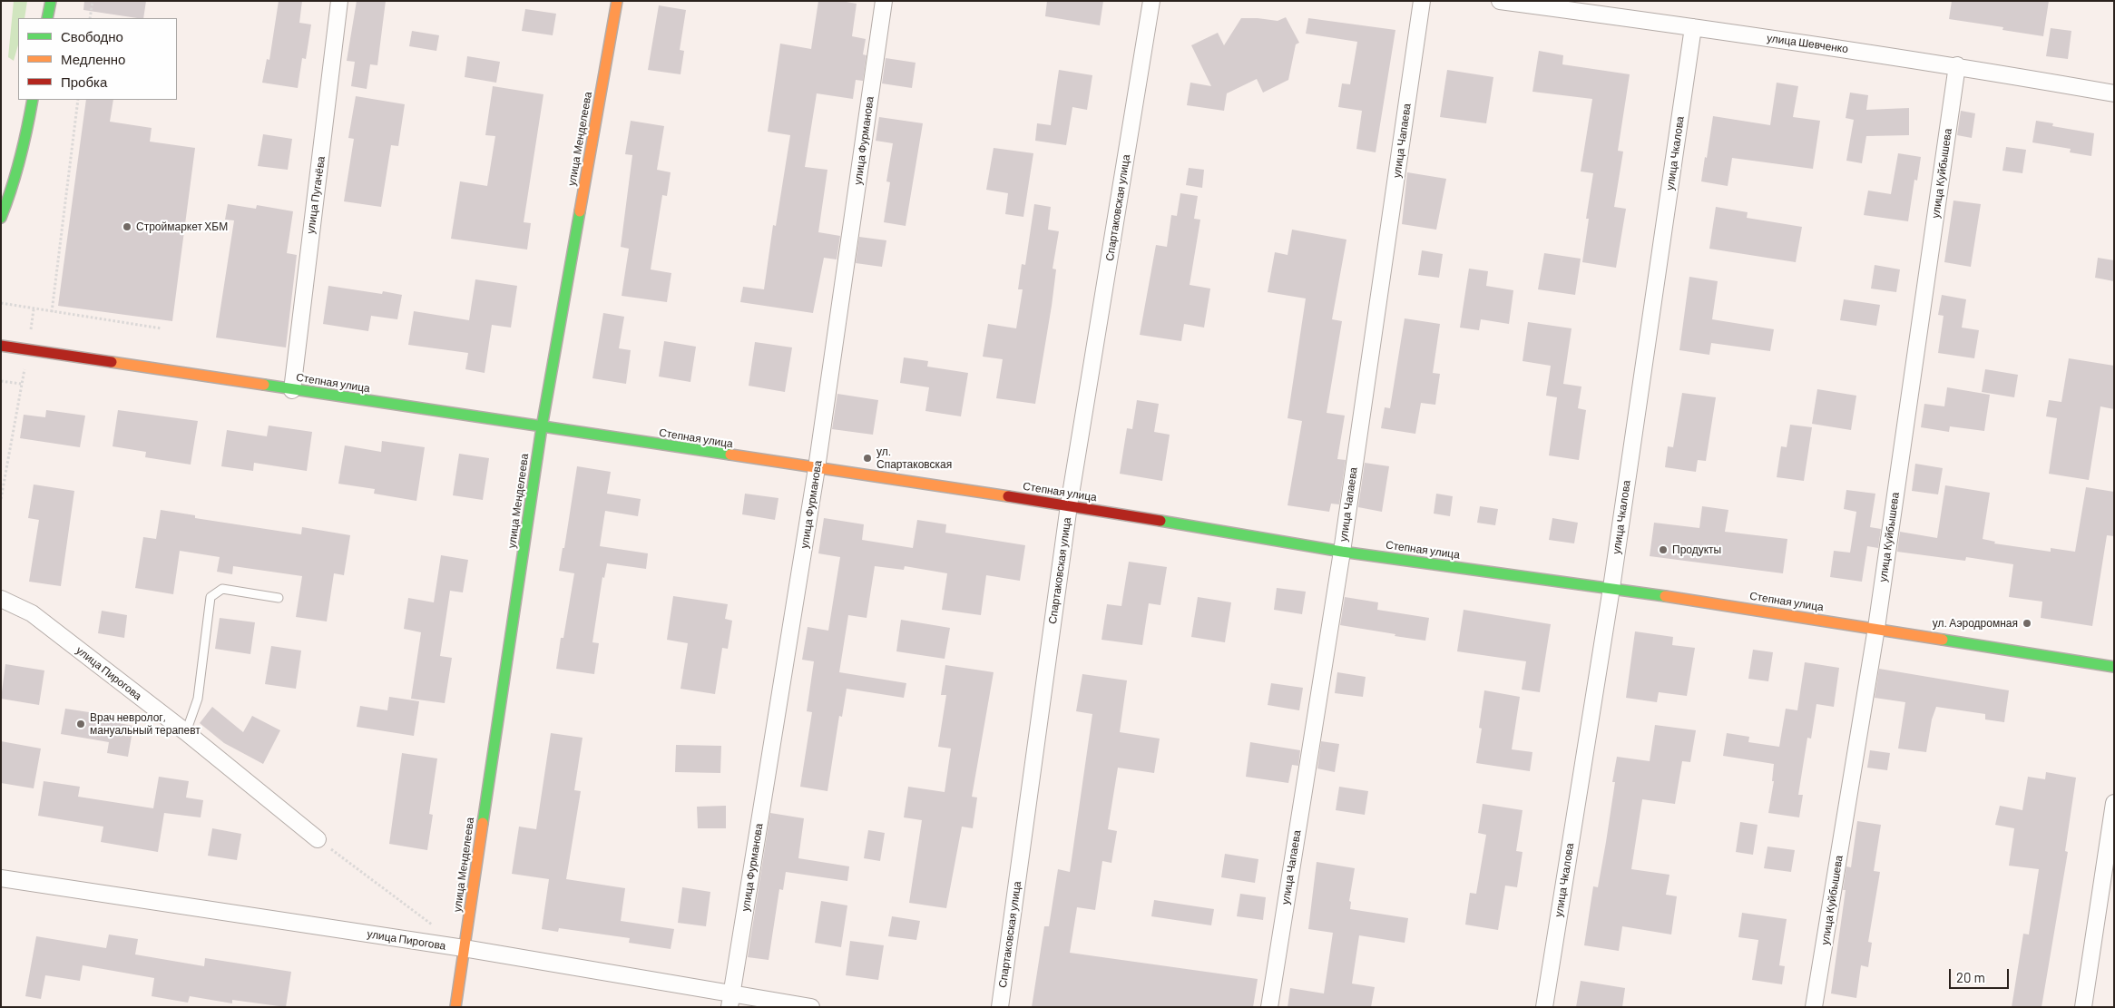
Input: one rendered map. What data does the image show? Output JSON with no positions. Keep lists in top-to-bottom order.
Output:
{
  "streets": {
    "main road": ["улица Менделеева", "Степная улица"],
    "street": [
      "улица Шевченко",
      "улица Фурманова",
      "улица Чапаева",
      "улица Чкалова",
      "улица Куйбышева",
      "улица Пугачёва",
      "Спартаковская улица",
      "улица Пирогова"
    ]
  },
  "crossings": [
    ["улица Шевченко", "улица Чкалова"],
    ["улица Шевченко", "улица Куйбышева"],
    ["улица Менделеева", "Степная улица"],
    ["улица Менделеева", "улица Пирогова"],
    ["улица Фурманова", "Степная улица"],
    ["улица Фурманова", "улица Пирогова"],
    ["улица Чапаева", "Степная улица"],
    ["улица Чкалова", "Степная улица"],
    ["улица Куйбышева", "Степная улица"],
    ["улица Пугачёва", "Степная улица"],
    ["Спартаковская улица", "Степная улица"]
  ],
  "places": [
    "Строймаркет ХБМ",
    "ул. Спартаковская",
    "Продукты",
    "ул. Аэродромная",
    "Врач невролог, мануальный терапевт"
  ],
  "legend": ["Свободно", "Медленно", "Пробка"],
  "scale_bar": "20 m"
}
